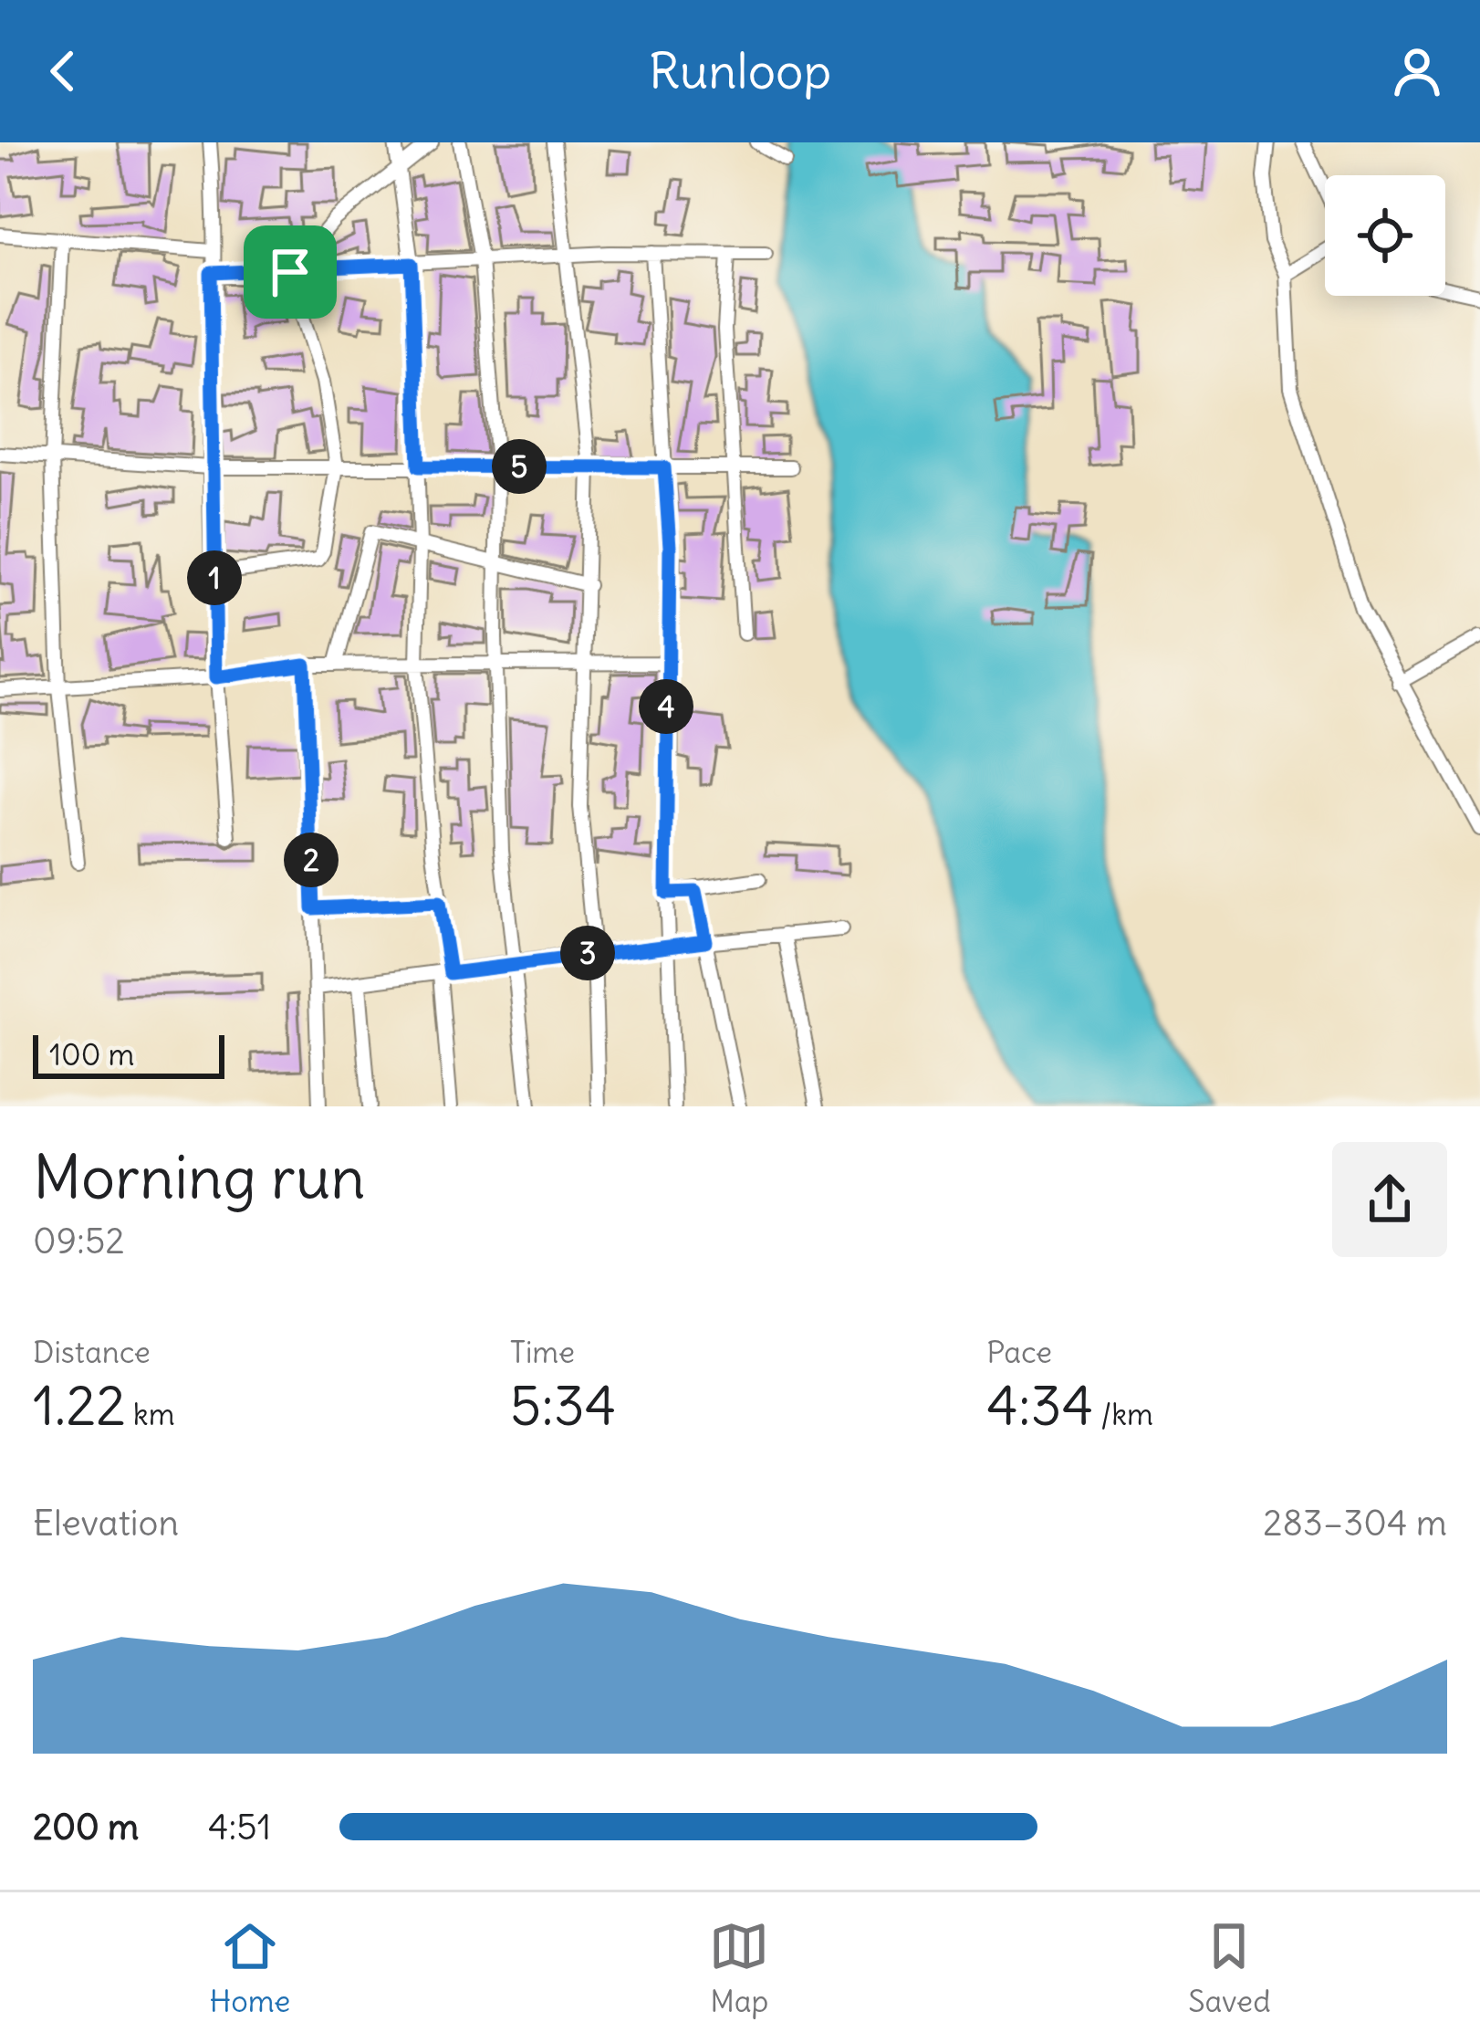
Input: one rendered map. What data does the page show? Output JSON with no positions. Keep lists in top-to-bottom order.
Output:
{
  "scale_bar": "100 m",
  "page": {
    "header": "Runloop",
    "pins": [
      "5",
      "1",
      "4",
      "2",
      "3"
    ],
    "scale": "100 m",
    "heading": ["Morning run", "09:52"],
    "stats": [
      ["Distance", "1.22 km"],
      ["Time", "5:34"],
      ["Pace", "4:34 /km"]
    ],
    "chart": ["Elevation", "283–304 m"],
    "list": [
      {
        "name": "200 m",
        "note": "4:51"
      }
    ],
    "tabs": ["Home", "Map", "Saved"]
  }
}
